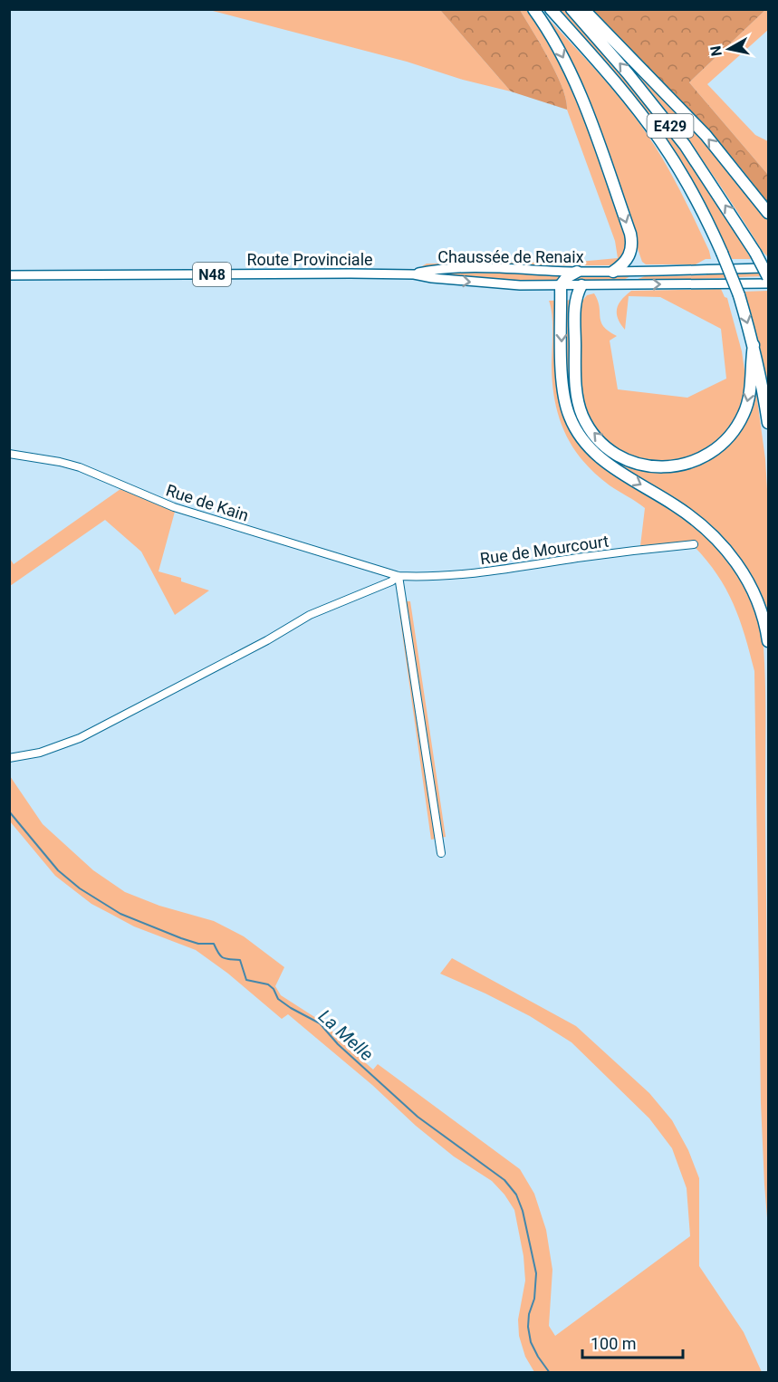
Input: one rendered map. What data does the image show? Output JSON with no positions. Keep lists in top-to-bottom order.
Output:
{
  "streets": {
    "highway": ["E429"],
    "main road": ["Chaussée de Renaix", "Route Provinciale", "N48"],
    "street": ["Rue de Kain", "Rue de Mourcourt"]
  },
  "crossings": [
    ["Chaussée de Renaix", "Route Provinciale"],
    ["Rue de Kain", "Rue de Mourcourt"]
  ],
  "water": ["La Melle"],
  "scale_bar": "100 m",
  "north": "left"
}
